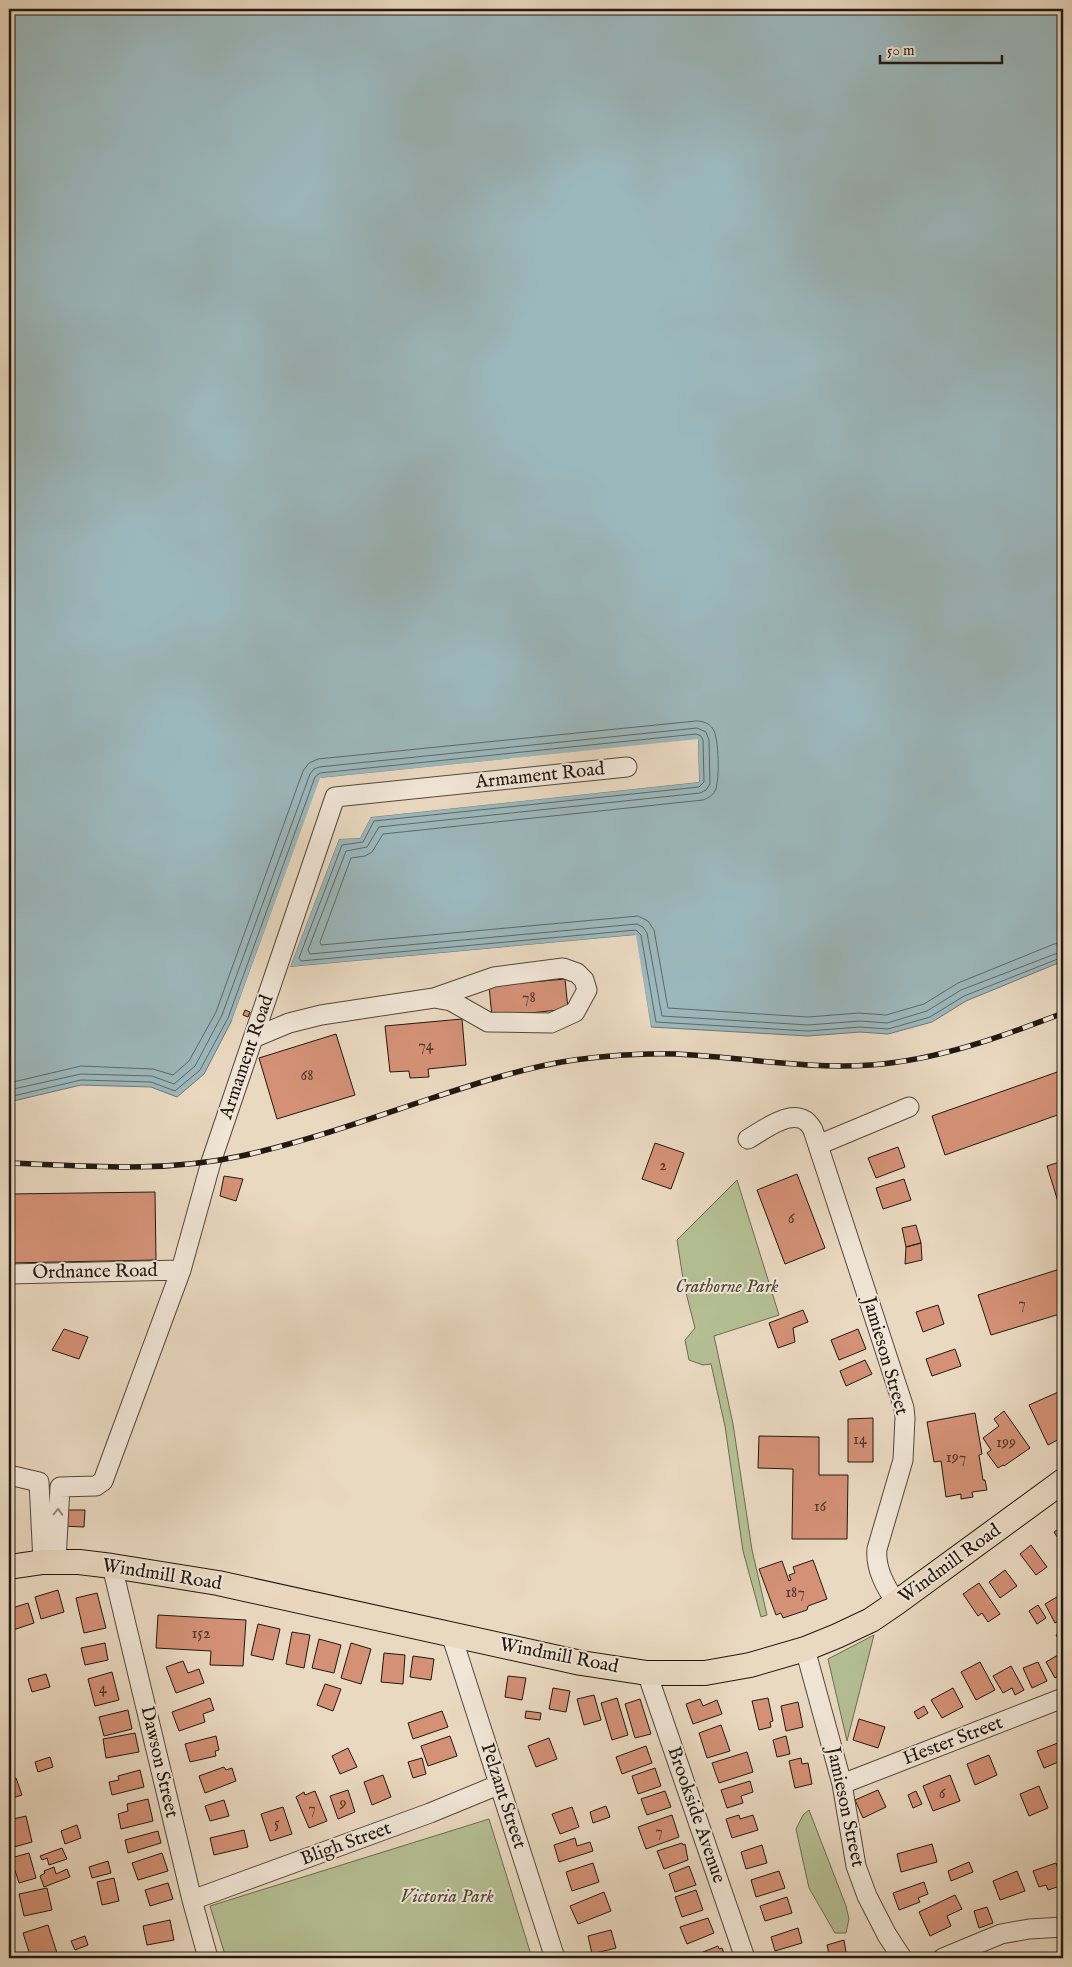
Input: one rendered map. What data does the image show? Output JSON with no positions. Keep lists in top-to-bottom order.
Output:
{
  "streets": {
    "main road": ["Windmill Road"],
    "street": [
      "Armament Road",
      "Ordnance Road",
      "Jamieson Street",
      "Hester Street",
      "Dawson Street",
      "Pelzant Street",
      "Brookside Avenue",
      "Bligh Street"
    ]
  },
  "crossings": [
    ["Armament Road", "Ordnance Road"],
    ["Jamieson Street", "Windmill Road"],
    ["Jamieson Street", "Hester Street"],
    ["Windmill Road", "Dawson Street"],
    ["Windmill Road", "Pelzant Street"],
    ["Windmill Road", "Brookside Avenue"],
    ["Dawson Street", "Bligh Street"],
    ["Pelzant Street", "Bligh Street"]
  ],
  "parks": ["Crathorne Park", "Victoria Park"],
  "house_numbers": [
    "78",
    "74",
    "68",
    "2",
    "6",
    "7",
    "14",
    "199",
    "197",
    "16",
    "187",
    "152",
    "4",
    "6",
    "9",
    "7",
    "5",
    "7"
  ],
  "scale_bar": "50 m"
}
